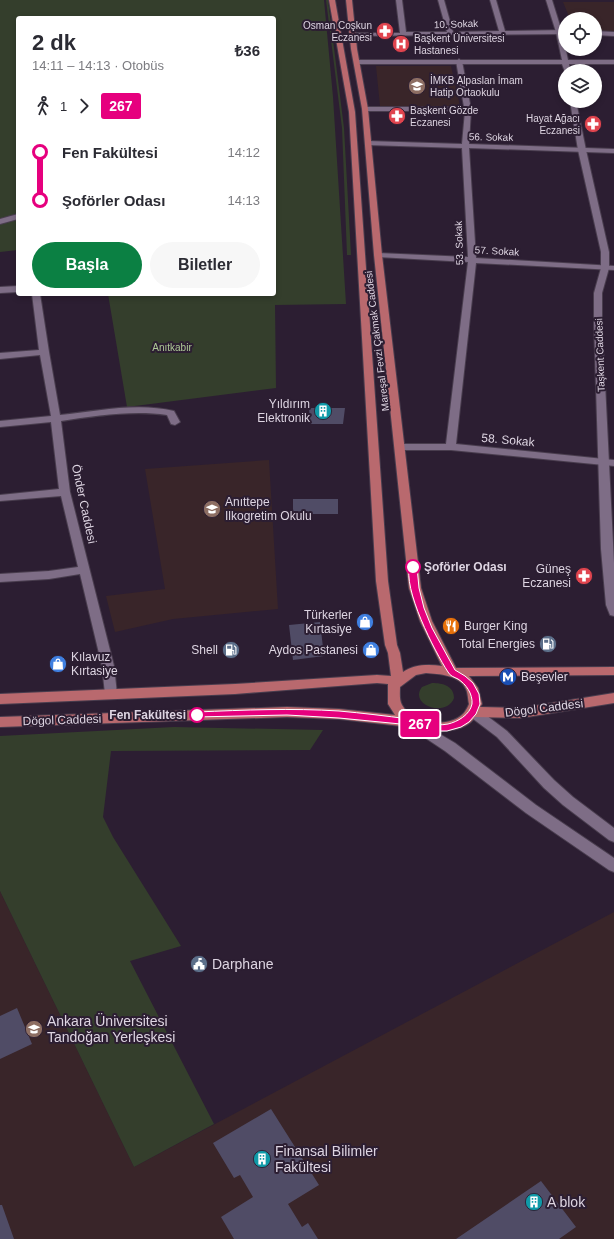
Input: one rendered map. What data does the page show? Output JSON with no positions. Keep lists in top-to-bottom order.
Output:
{
  "streets": {
    "main road": ["Mareşal Fevzi Çakmak Caddesi", "Dögol Caddesi"],
    "street": [
      "10. Sokak",
      "56. Sokak",
      "53. Sokak",
      "57. Sokak",
      "Taşkent Caddesi",
      "58. Sokak",
      "Önder Caddesi"
    ]
  },
  "crossings": [
    ["10. Sokak", "Mareşal Fevzi Çakmak Caddesi"],
    ["56. Sokak", "53. Sokak"],
    ["56. Sokak", "Mareşal Fevzi Çakmak Caddesi"],
    ["56. Sokak", "Taşkent Caddesi"],
    ["53. Sokak", "57. Sokak"],
    ["53. Sokak", "58. Sokak"],
    ["57. Sokak", "Mareşal Fevzi Çakmak Caddesi"],
    ["57. Sokak", "Taşkent Caddesi"],
    ["Mareşal Fevzi Çakmak Caddesi", "58. Sokak"],
    ["Mareşal Fevzi Çakmak Caddesi", "Dögol Caddesi"],
    ["Taşkent Caddesi", "58. Sokak"],
    ["Önder Caddesi", "Dögol Caddesi"]
  ],
  "parks": ["Anıtkabir"],
  "places": {
    "pharmacy": [
      "Osman Coşkun Eczanesi",
      "Başkent Gözde Eczanesi",
      "Hayat Ağacı Eczanesi",
      "Güneş Eczanesi"
    ],
    "hospital": ["Başkent Üniversitesi Hastanesi"],
    "school or university": ["İMKB Alpaslan İmam Hatip Ortaokulu", "Anıttepe Ilkogretim Okulu", "Ankara Üniversitesi Tandoğan Yerleşkesi"],
    "building": ["Yıldırım Elektronik", "Finansal Bilimler Fakültesi", "A blok"],
    "other": ["Şoförler Odası", "Fen Fakültesi"],
    "shop": ["Türkerler Kırtasiye", "Aydos Pastanesi", "Kılavuz Kırtasiye"],
    "restaurant": ["Burger King"],
    "fuel station": ["Total Energies", "Shell"],
    "metro station": ["Beşevler"],
    "public building": ["Darphane"]
  },
  "lines": ["bus line 267"],
  "page": {
    "on_map": "267",
    "heading": ["2 dk", "14:11 – 14:13 · Otobüs", "₺36"],
    "legs": ["1", "267"],
    "list": [
      {
        "name": "Fen Fakültesi",
        "value": "14:12"
      },
      {
        "name": "Şoförler Odası",
        "value": "14:13"
      }
    ],
    "buttons": ["Başla", "Biletler"]
  }
}
